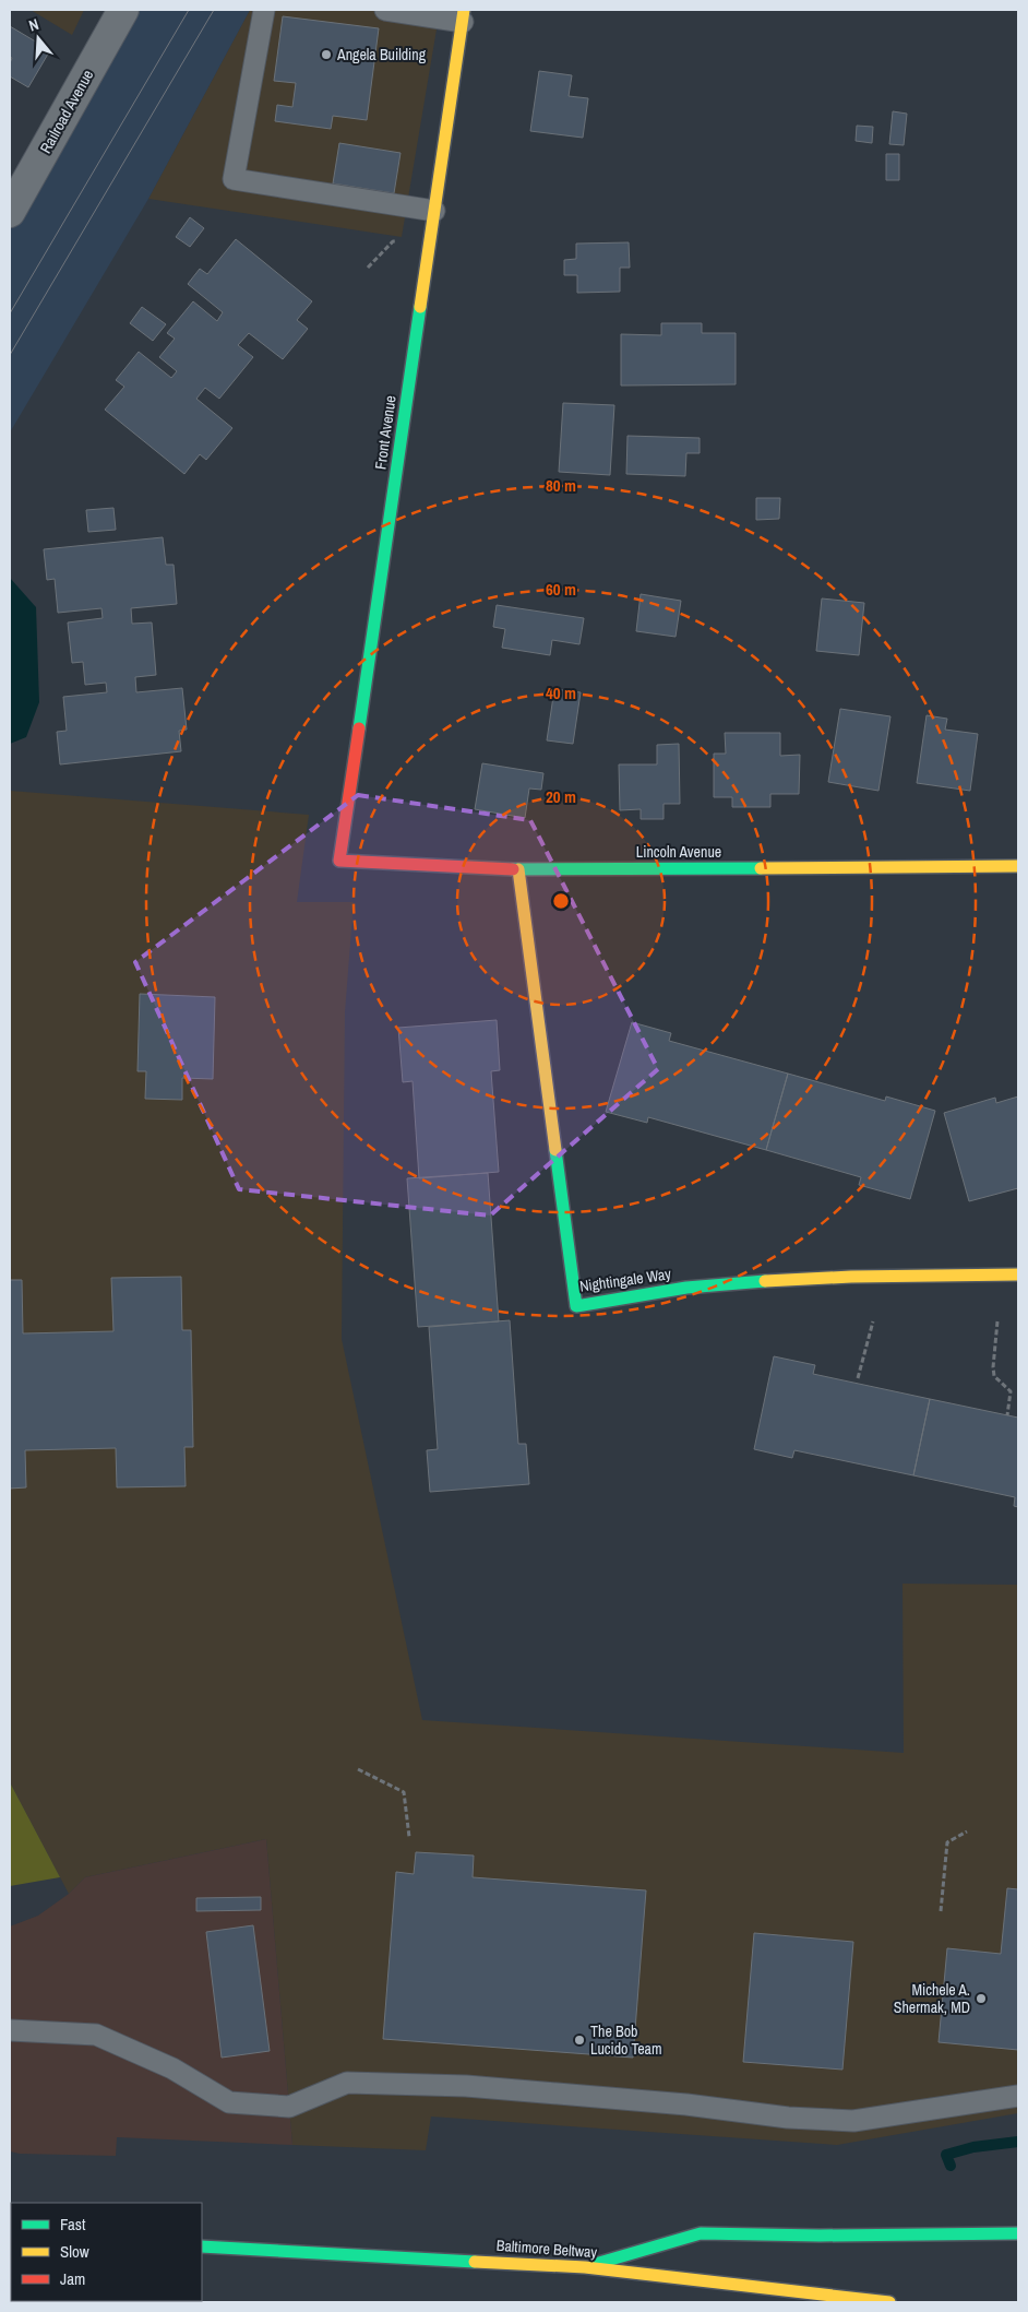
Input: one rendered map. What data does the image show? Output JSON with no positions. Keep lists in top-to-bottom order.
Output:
{
  "streets": {
    "main road": [
      "Front Avenue",
      "Lincoln Avenue",
      "Nightingale Way",
      "Baltimore Beltway"
    ],
    "street": ["Railroad Avenue"]
  },
  "crossings": [
    ["Front Avenue", "Lincoln Avenue"],
    ["Lincoln Avenue", "Nightingale Way"]
  ],
  "places": ["Angela Building", "Michele A. Shermak, MD", "The Bob Lucido Team"],
  "legend": ["Fast", "Slow", "Jam"],
  "north": "top",
  "rings": [
    "80 m",
    "60 m",
    "40 m",
    "20 m"
  ]
}
